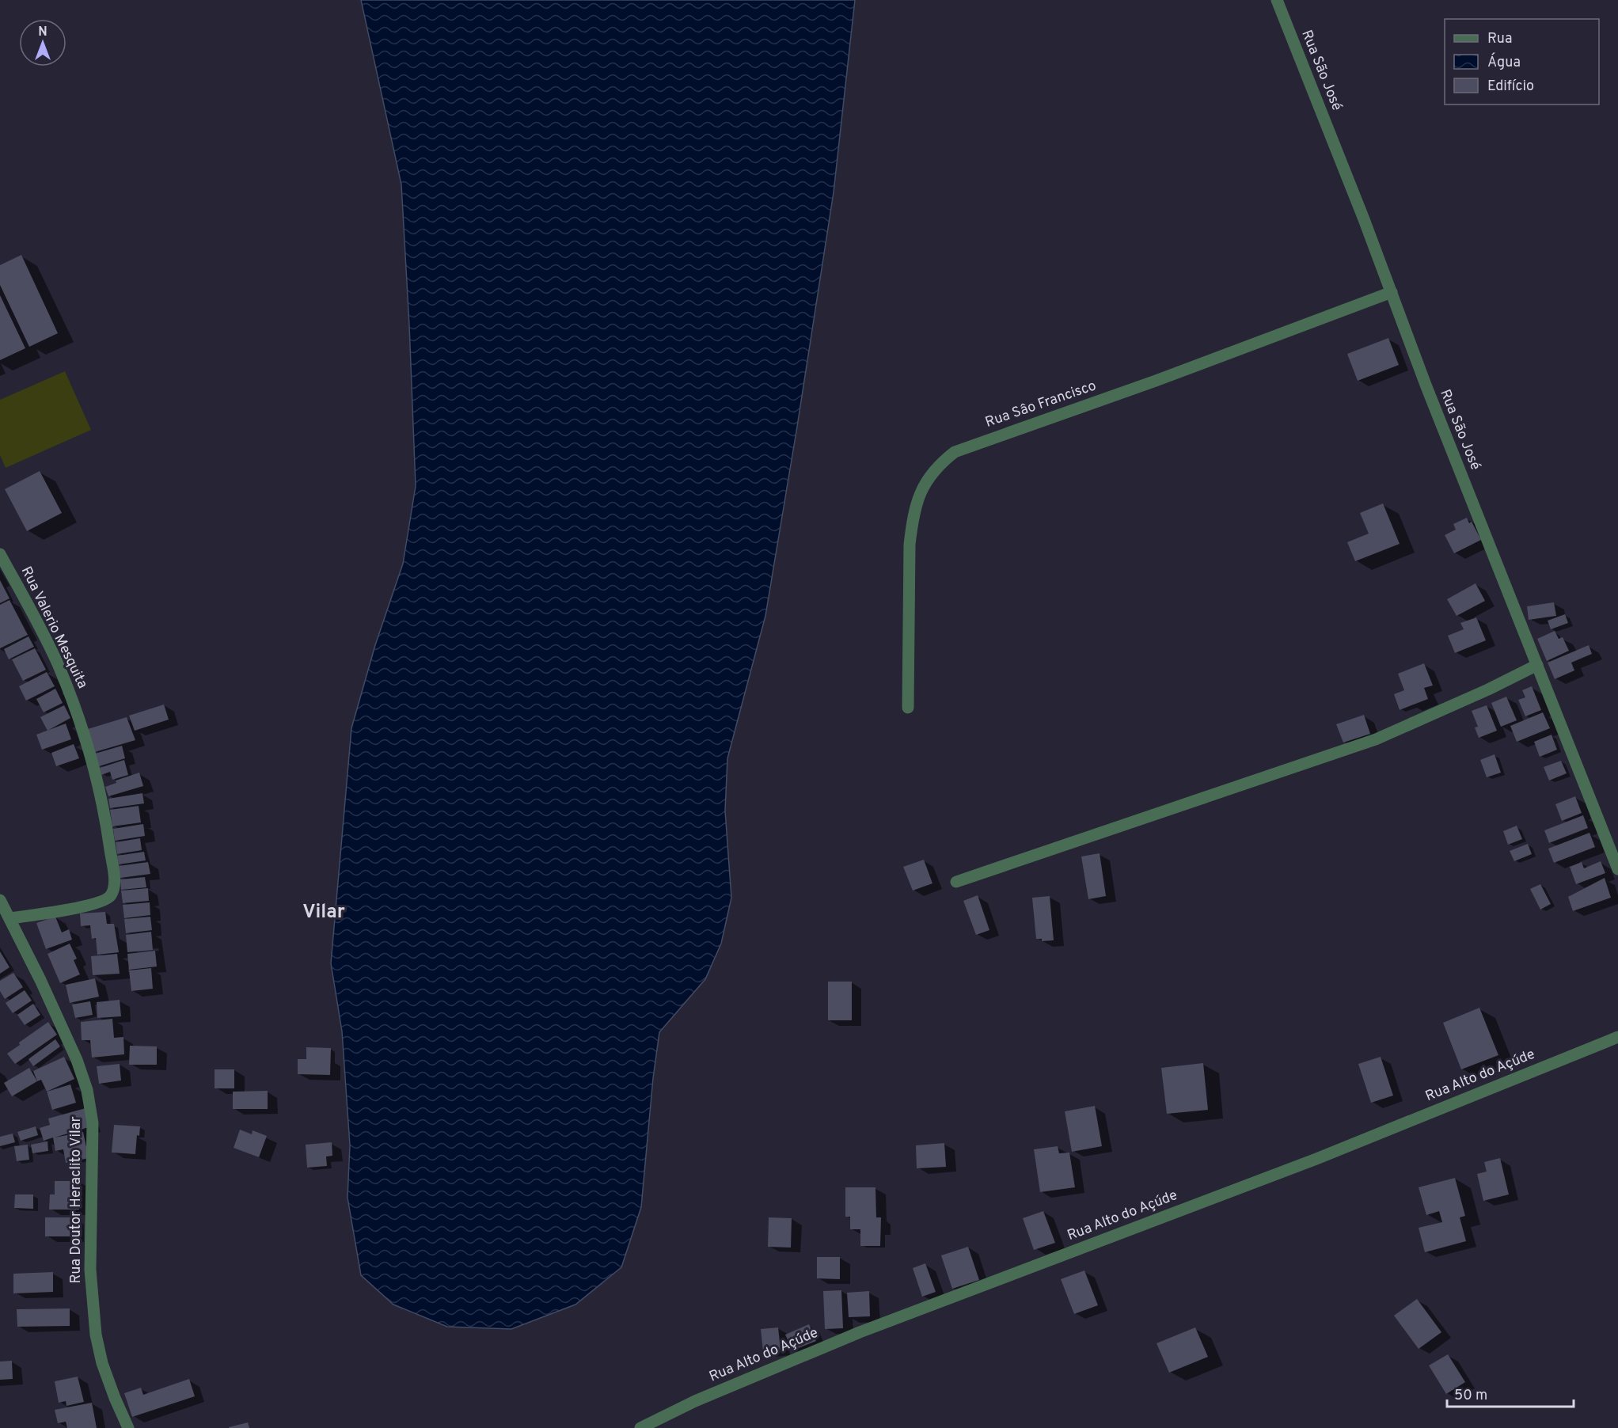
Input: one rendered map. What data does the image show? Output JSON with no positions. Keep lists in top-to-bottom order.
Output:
{
  "streets": {
    "street": [
      "Rua São José",
      "Rua Sâo Francisco",
      "Rua Valerio Mesquita",
      "Rua Alto do Açúde",
      "Rua Doutor Heraclito Vilar"
    ]
  },
  "crossings": [
    ["Rua São José", "Rua Sâo Francisco"],
    ["Rua Valerio Mesquita", "Rua Doutor Heraclito Vilar"]
  ],
  "districts": ["Vilar"],
  "legend": ["Rua", "Água", "Edifício"],
  "scale_bar": "50 m",
  "north": "top"
}
